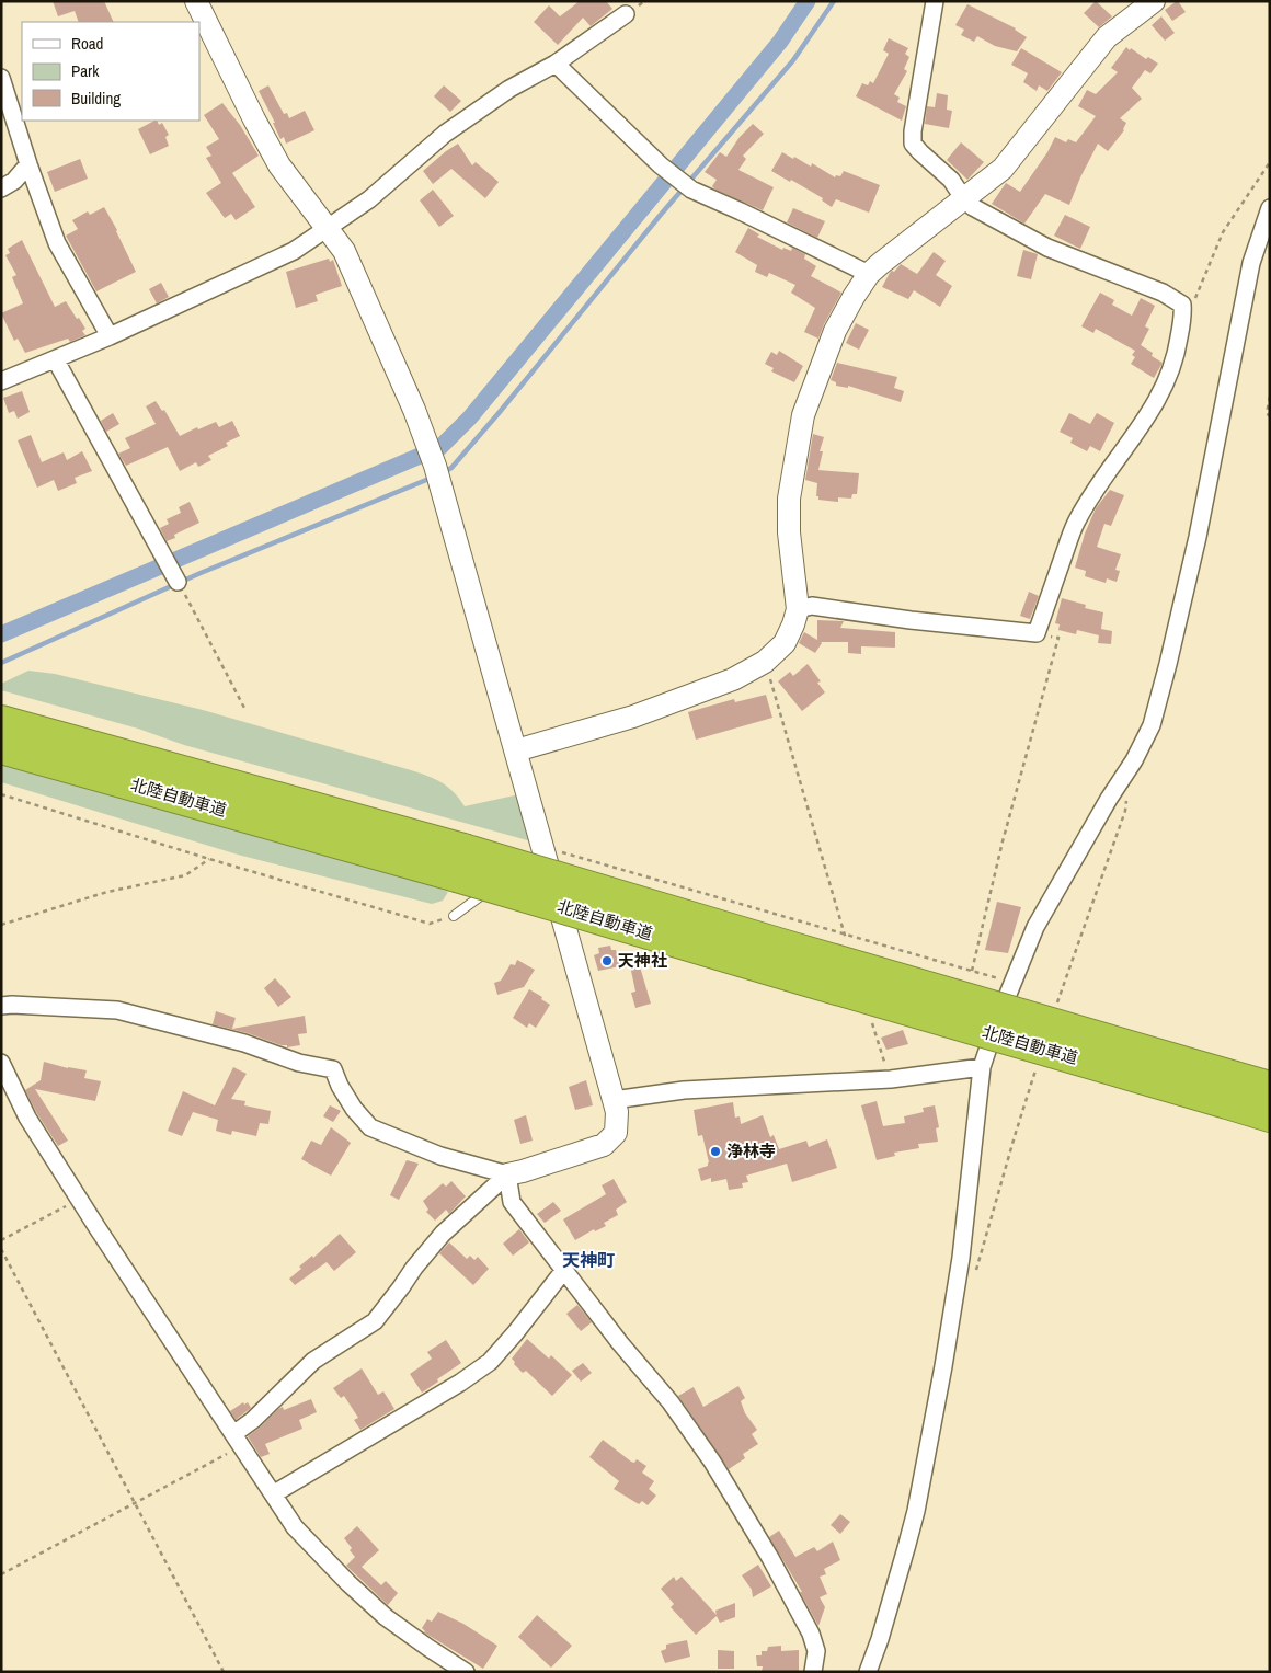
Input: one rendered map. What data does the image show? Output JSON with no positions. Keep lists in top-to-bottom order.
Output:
{
  "streets": {
    "highway": ["北陸自動車道"]
  },
  "districts": ["天神町"],
  "places": ["天神社", "浄林寺"],
  "legend": ["Road", "Park", "Building"]
}
